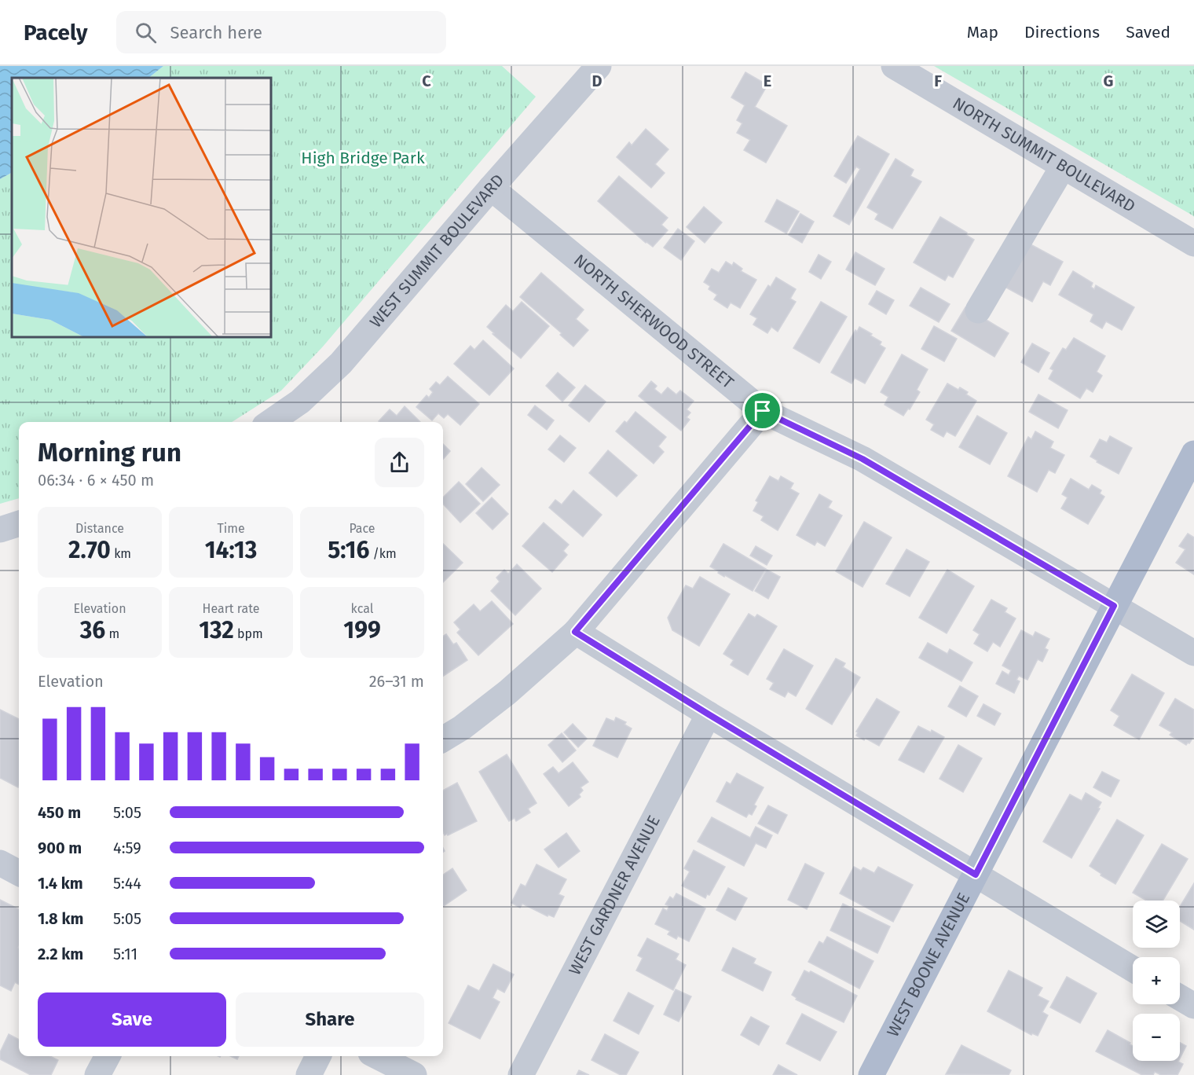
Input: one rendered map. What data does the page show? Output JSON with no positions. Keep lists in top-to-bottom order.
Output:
{
  "streets": {
    "main road": ["WEST BOONE AVENUE"],
    "street": [
      "NORTH SUMMIT BOULEVARD",
      "WEST SUMMIT BOULEVARD",
      "NORTH SHERWOOD STREET",
      "WEST GARDNER AVENUE"
    ]
  },
  "crossings": [
    ["WEST SUMMIT BOULEVARD", "NORTH SHERWOOD STREET"],
    ["NORTH SHERWOOD STREET", "WEST BOONE AVENUE"]
  ],
  "parks": ["High Bridge Park"],
  "page": {
    "header": "Pacely",
    "search": "Search here",
    "nav": ["Map", "Directions", "Saved"],
    "heading": ["Morning run", "06:34 · 6 × 450 m"],
    "stats": [
      ["Distance", "2.70 km"],
      ["Time", "14:13"],
      ["Pace", "5:16 /km"],
      ["Elevation", "36 m"],
      ["Heart rate", "132 bpm"],
      ["kcal", "199"]
    ],
    "chart": ["Elevation", "26–31 m"],
    "list": [
      {
        "name": "450 m",
        "note": "5:05"
      },
      {
        "name": "900 m",
        "note": "4:59"
      },
      {
        "name": "1.4 km",
        "note": "5:44"
      },
      {
        "name": "1.8 km",
        "note": "5:05"
      },
      {
        "name": "2.2 km",
        "note": "5:11"
      }
    ],
    "map_buttons": ["+", "−"],
    "buttons": ["Save", "Share"]
  },
  "grid": {
    "columns": [
      "C",
      "D",
      "E",
      "F",
      "G"
    ]
  }
}
